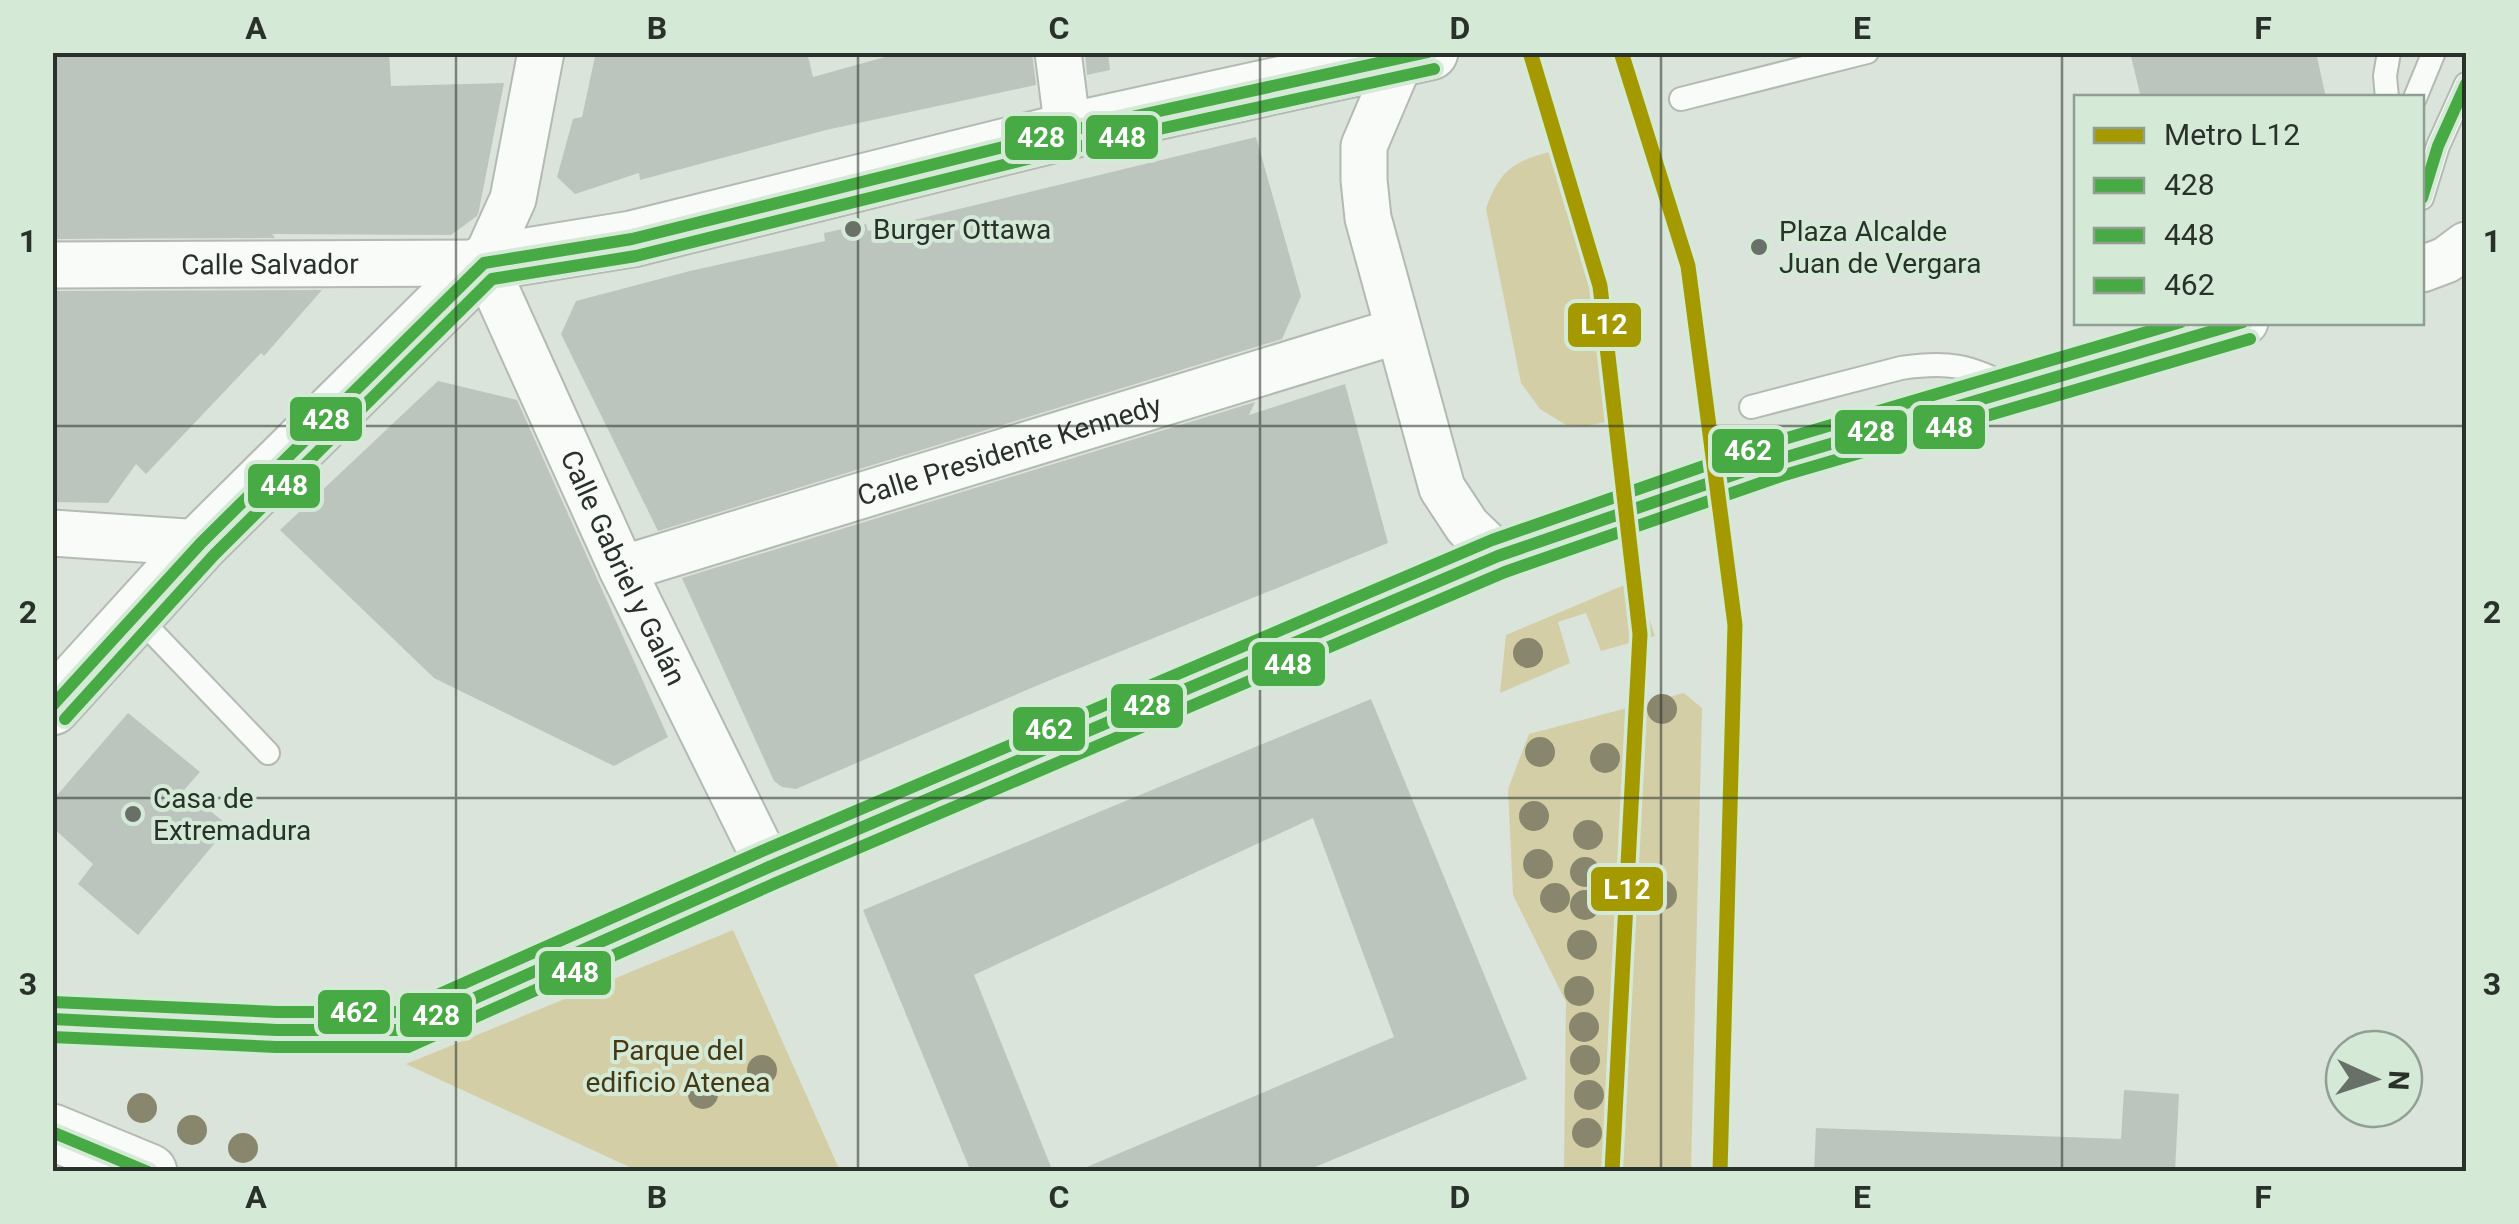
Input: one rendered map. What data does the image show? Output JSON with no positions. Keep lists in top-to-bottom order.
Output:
{
  "streets": {
    "street": ["Calle Salvador", "Calle Presidente Kennedy", "Calle Gabriel y Galán"]
  },
  "crossings": [
    ["Calle Salvador", "Calle Gabriel y Galán"],
    ["Calle Presidente Kennedy", "Calle Gabriel y Galán"]
  ],
  "parks": ["Parque del edificio Atenea"],
  "places": ["Burger Ottawa", "Plaza Alcalde Juan de Vergara", "Casa de Extremadura"],
  "lines": [
    "metro line L12",
    "transit line 428",
    "transit line 448",
    "transit line 462"
  ],
  "legend": [
    "Metro L12",
    "428",
    "448",
    "462"
  ],
  "north": "right",
  "grid": {
    "columns": [
      "A",
      "B",
      "C",
      "D",
      "E",
      "F"
    ],
    "rows": ["1", "2", "3"]
  }
}
